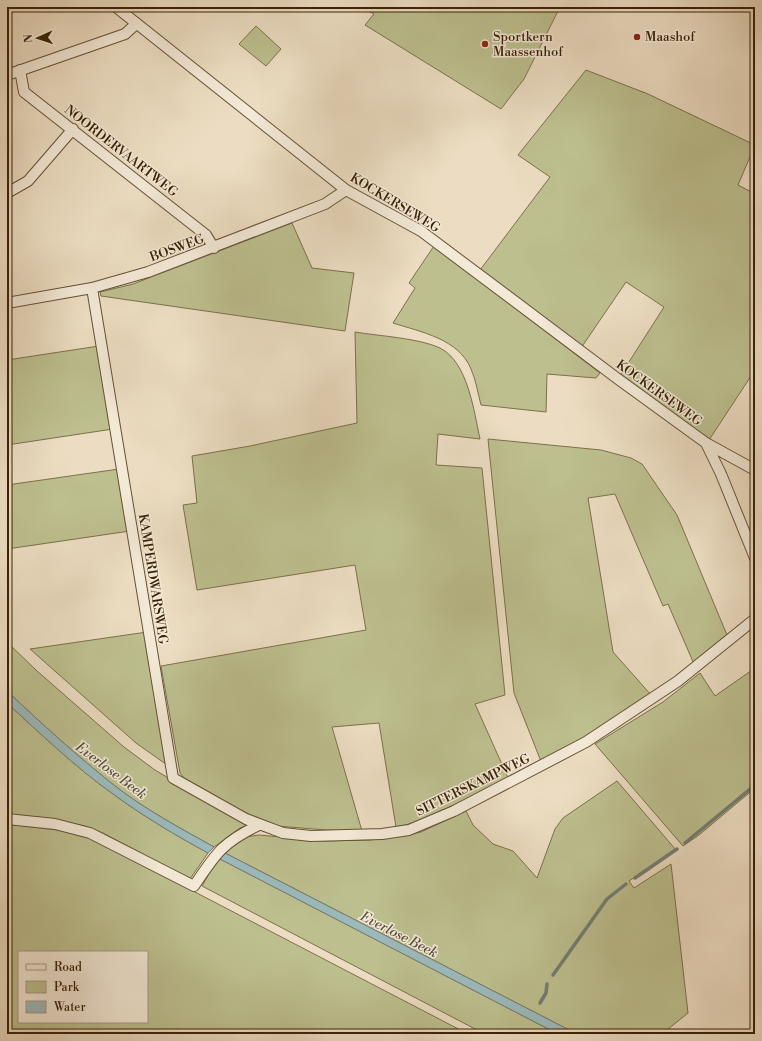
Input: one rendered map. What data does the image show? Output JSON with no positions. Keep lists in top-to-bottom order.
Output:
{
  "streets": {
    "street": [
      "NOORDERVAARTWEG",
      "KOCKERSEWEG",
      "BOSWEG",
      "KAMPERDWARSWEG",
      "SITTERSKAMPWEG"
    ]
  },
  "crossings": [
    ["NOORDERVAARTWEG", "BOSWEG"],
    ["KOCKERSEWEG", "BOSWEG"],
    ["BOSWEG", "KAMPERDWARSWEG"],
    ["KAMPERDWARSWEG", "SITTERSKAMPWEG"]
  ],
  "water": ["Everlose Beek"],
  "places": ["Maashof", "Sportkern Maassenhof"],
  "legend": ["Road", "Park", "Water"],
  "north": "left"
}
